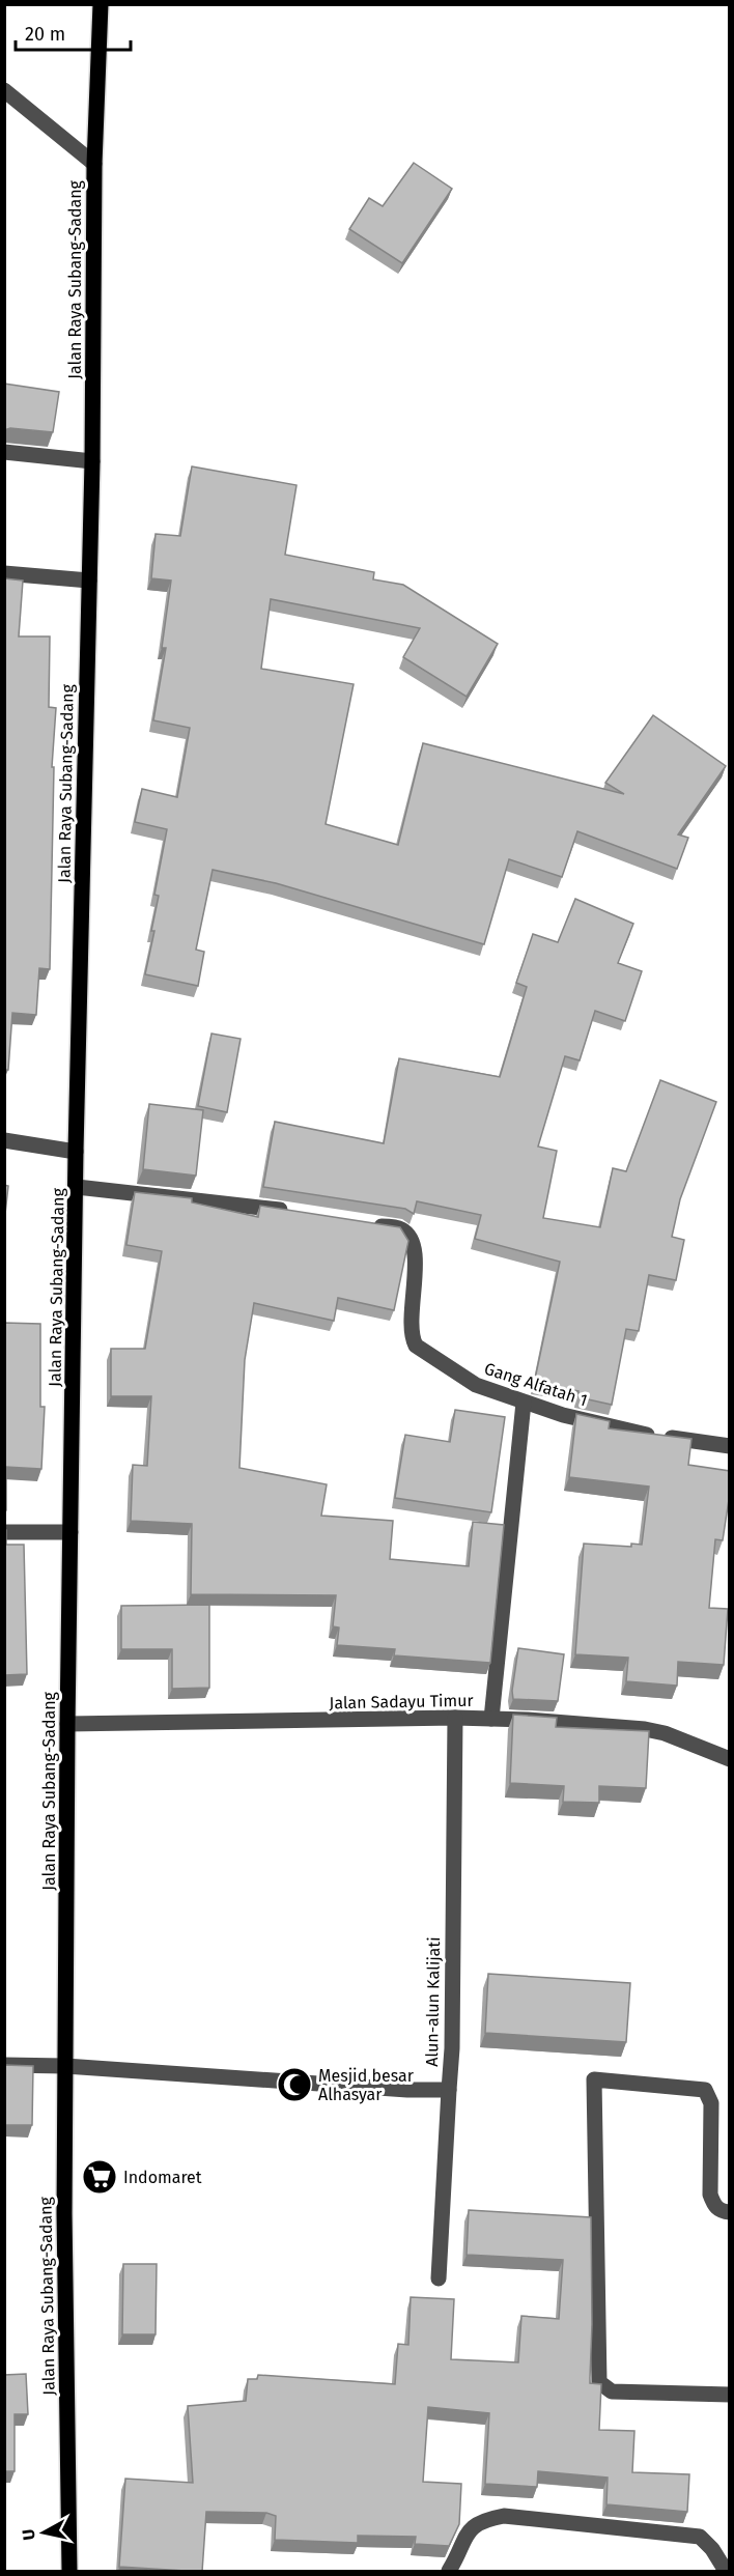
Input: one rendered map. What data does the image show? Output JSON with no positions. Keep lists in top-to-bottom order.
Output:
{
  "streets": {
    "main road": ["Jalan Raya Subang-Sadang"],
    "street": ["Gang Alfatah 1", "Jalan Sadayu Timur", "Alun-alun Kalijati"]
  },
  "crossings": [
    ["Jalan Raya Subang-Sadang", "Jalan Sadayu Timur"],
    ["Jalan Raya Subang-Sadang", "Alun-alun Kalijati"],
    ["Jalan Sadayu Timur", "Alun-alun Kalijati"]
  ],
  "places": {
    "mosque": ["Mesjid besar Alhasyar"],
    "supermarket": ["Indomaret"]
  },
  "scale_bar": "20 m",
  "north": "left"
}
